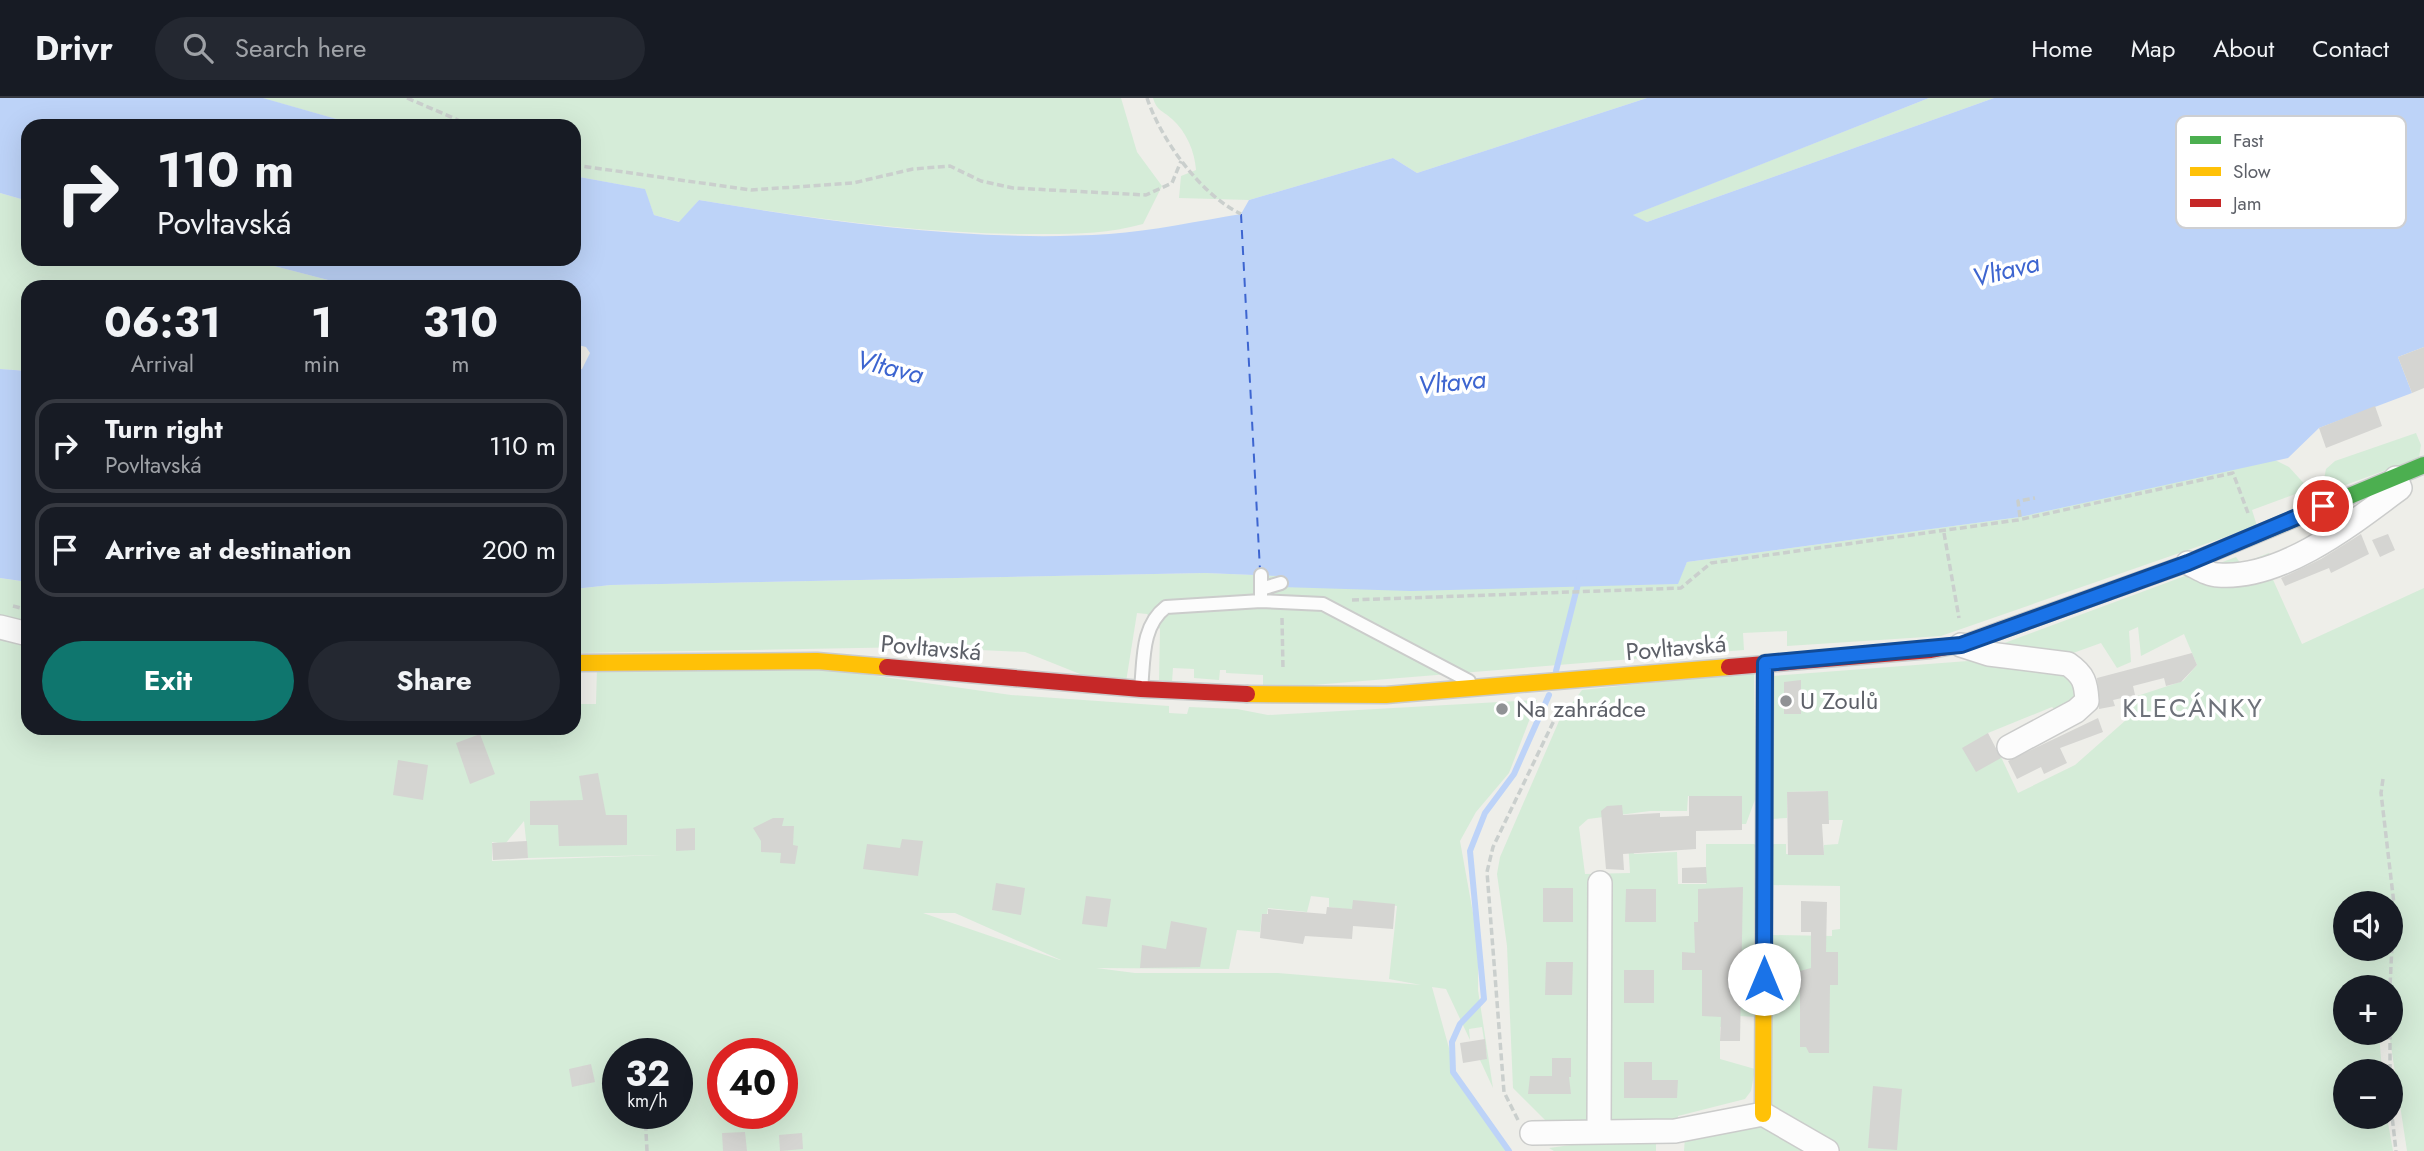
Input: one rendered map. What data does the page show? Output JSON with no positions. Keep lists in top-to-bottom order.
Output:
{
  "streets": {
    "street": ["Povltavská"]
  },
  "districts": ["KLECÁNKY"],
  "water": ["Vltava"],
  "places": ["U Zoulů", "Na zahrádce"],
  "legend": ["Fast", "Slow", "Jam"],
  "page": {
    "header": "Drivr",
    "search": "Search here",
    "nav": [
      "Home",
      "Map",
      "About",
      "Contact"
    ],
    "turn": ["110 m", "Povltavská"],
    "eta": [
      "06:31",
      "Arrival",
      "1",
      "min",
      "310",
      "m"
    ],
    "list": [
      {
        "name": "Turn right",
        "note": "Povltavská",
        "value": "110 m"
      },
      {
        "name": "Arrive at destination",
        "value": "200 m"
      }
    ],
    "buttons": ["Exit", "Share"],
    "map_buttons": ["+", "−"],
    "speed": "32 km/h",
    "limit": "40"
  }
}
